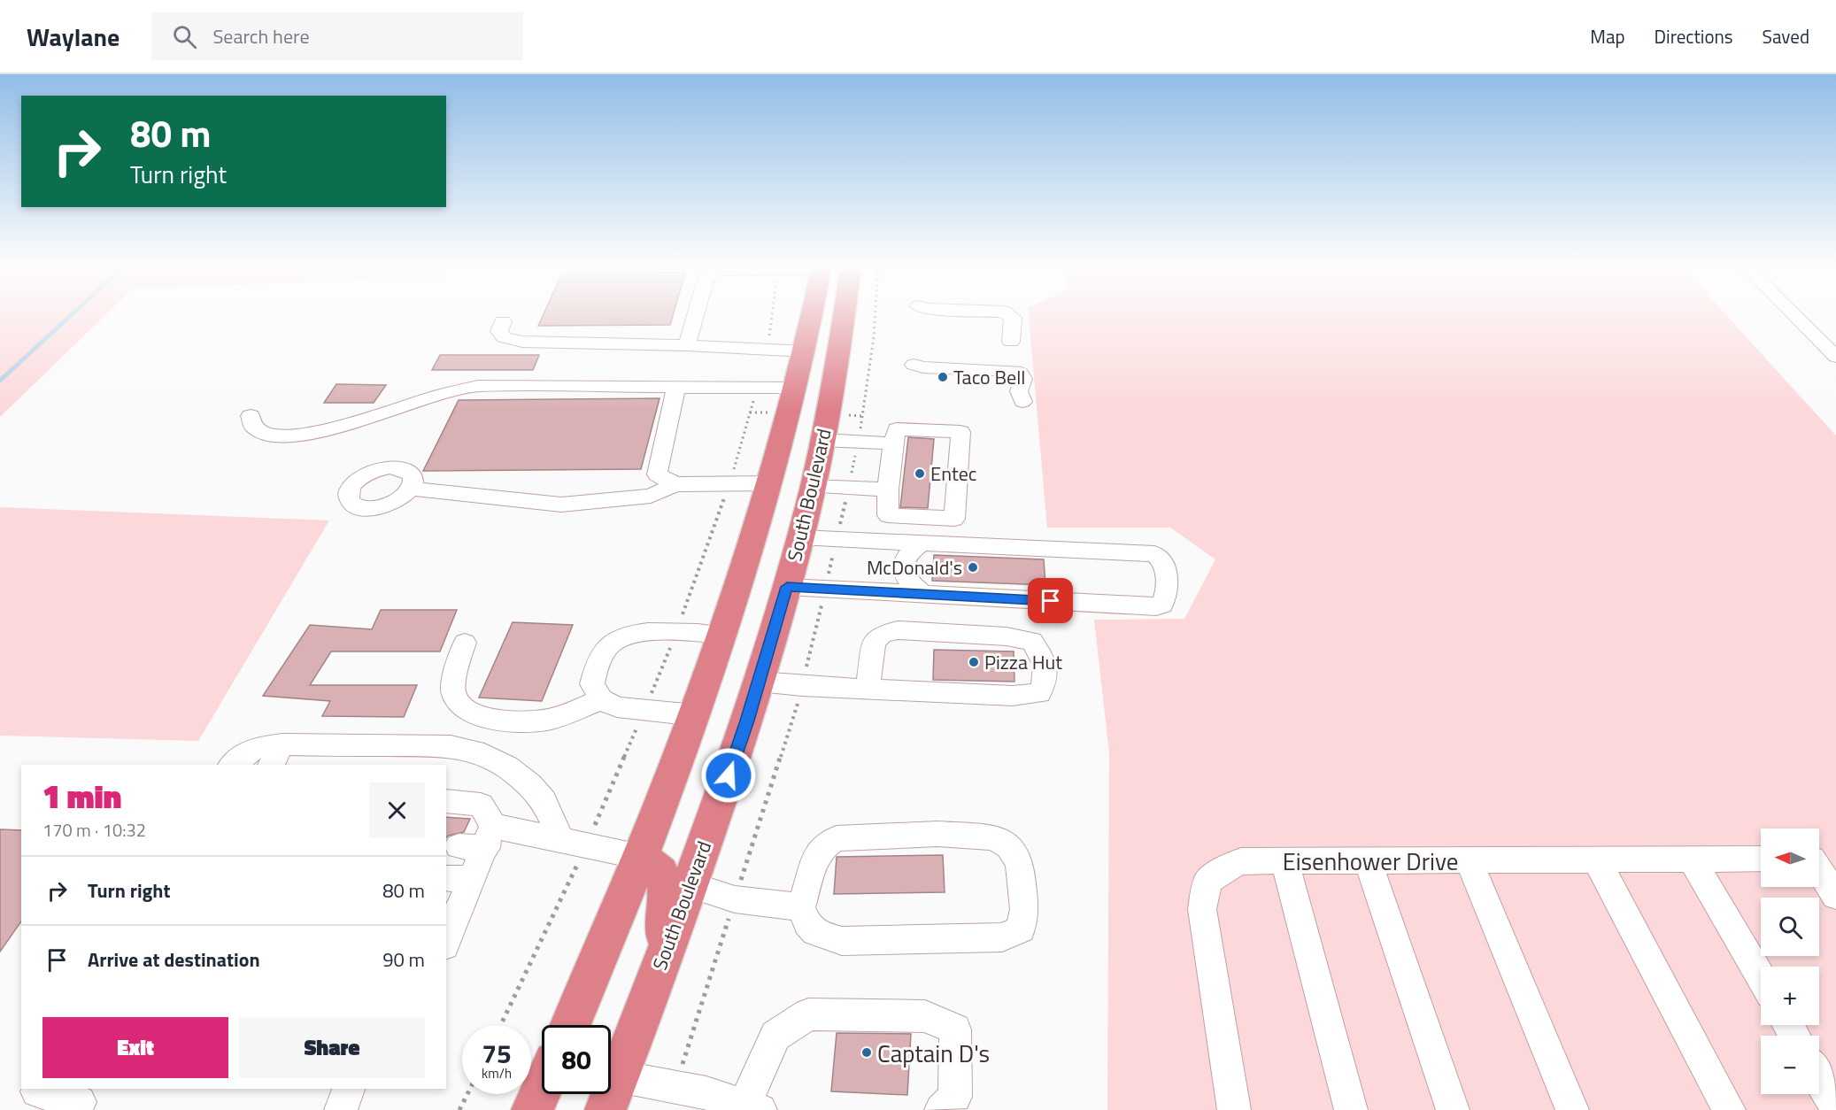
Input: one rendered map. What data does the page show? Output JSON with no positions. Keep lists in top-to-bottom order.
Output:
{
  "streets": {
    "highway": ["South Boulevard"],
    "street": ["Eisenhower Drive"]
  },
  "places": [
    "Taco Bell",
    "Entec",
    "McDonald's",
    "Pizza Hut",
    "Captain D's"
  ],
  "north": "left",
  "page": {
    "header": "Waylane",
    "search": "Search here",
    "nav": ["Map", "Directions", "Saved"],
    "turn": ["80 m", "Turn right"],
    "heading": ["1 min", "170 m · 10:32"],
    "map_buttons": ["+", "−"],
    "list": [
      {
        "name": "Turn right",
        "value": "80 m"
      },
      {
        "name": "Arrive at destination",
        "value": "90 m"
      }
    ],
    "buttons": ["Exit", "Share"],
    "speed": "75 km/h",
    "limit": "80"
  }
}
